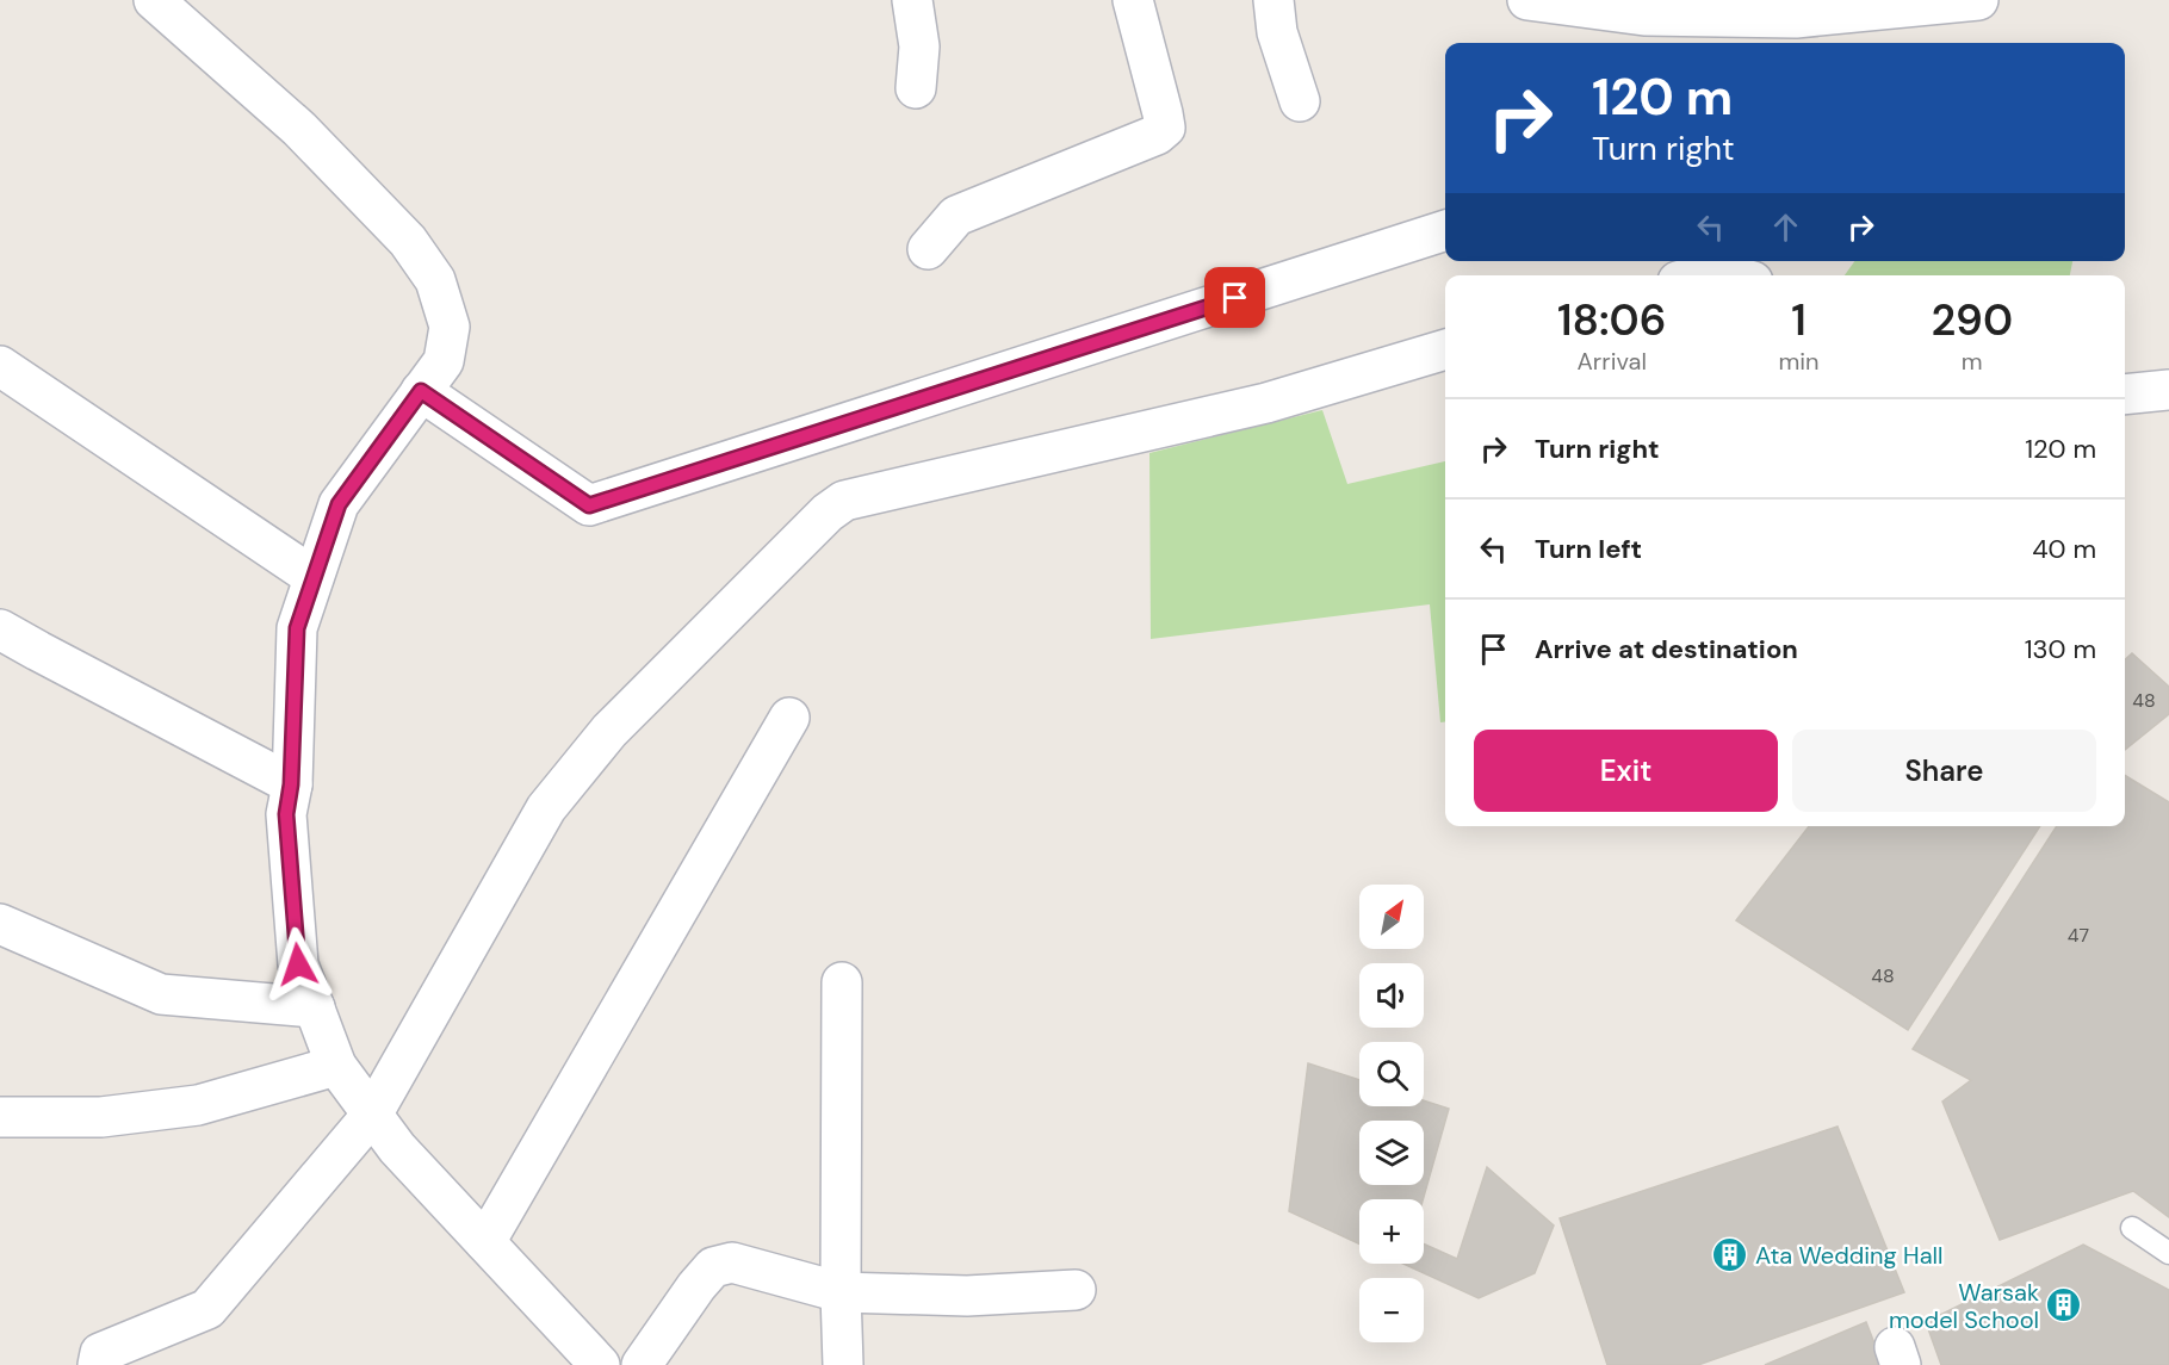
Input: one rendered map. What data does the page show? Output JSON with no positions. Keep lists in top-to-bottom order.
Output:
{
  "places": {
    "building": ["Ata Wedding Hall", "Warsak model School"]
  },
  "house_numbers": ["48", "47", "48"],
  "north": "top right",
  "page": {
    "turn": ["120 m", "Turn right"],
    "eta": [
      "18:06",
      "Arrival",
      "1",
      "min",
      "290",
      "m"
    ],
    "list": [
      {
        "name": "Turn right",
        "value": "120 m"
      },
      {
        "name": "Turn left",
        "value": "40 m"
      },
      {
        "name": "Arrive at destination",
        "value": "130 m"
      }
    ],
    "buttons": ["Exit", "Share"],
    "map_buttons": ["+", "−"]
  }
}
